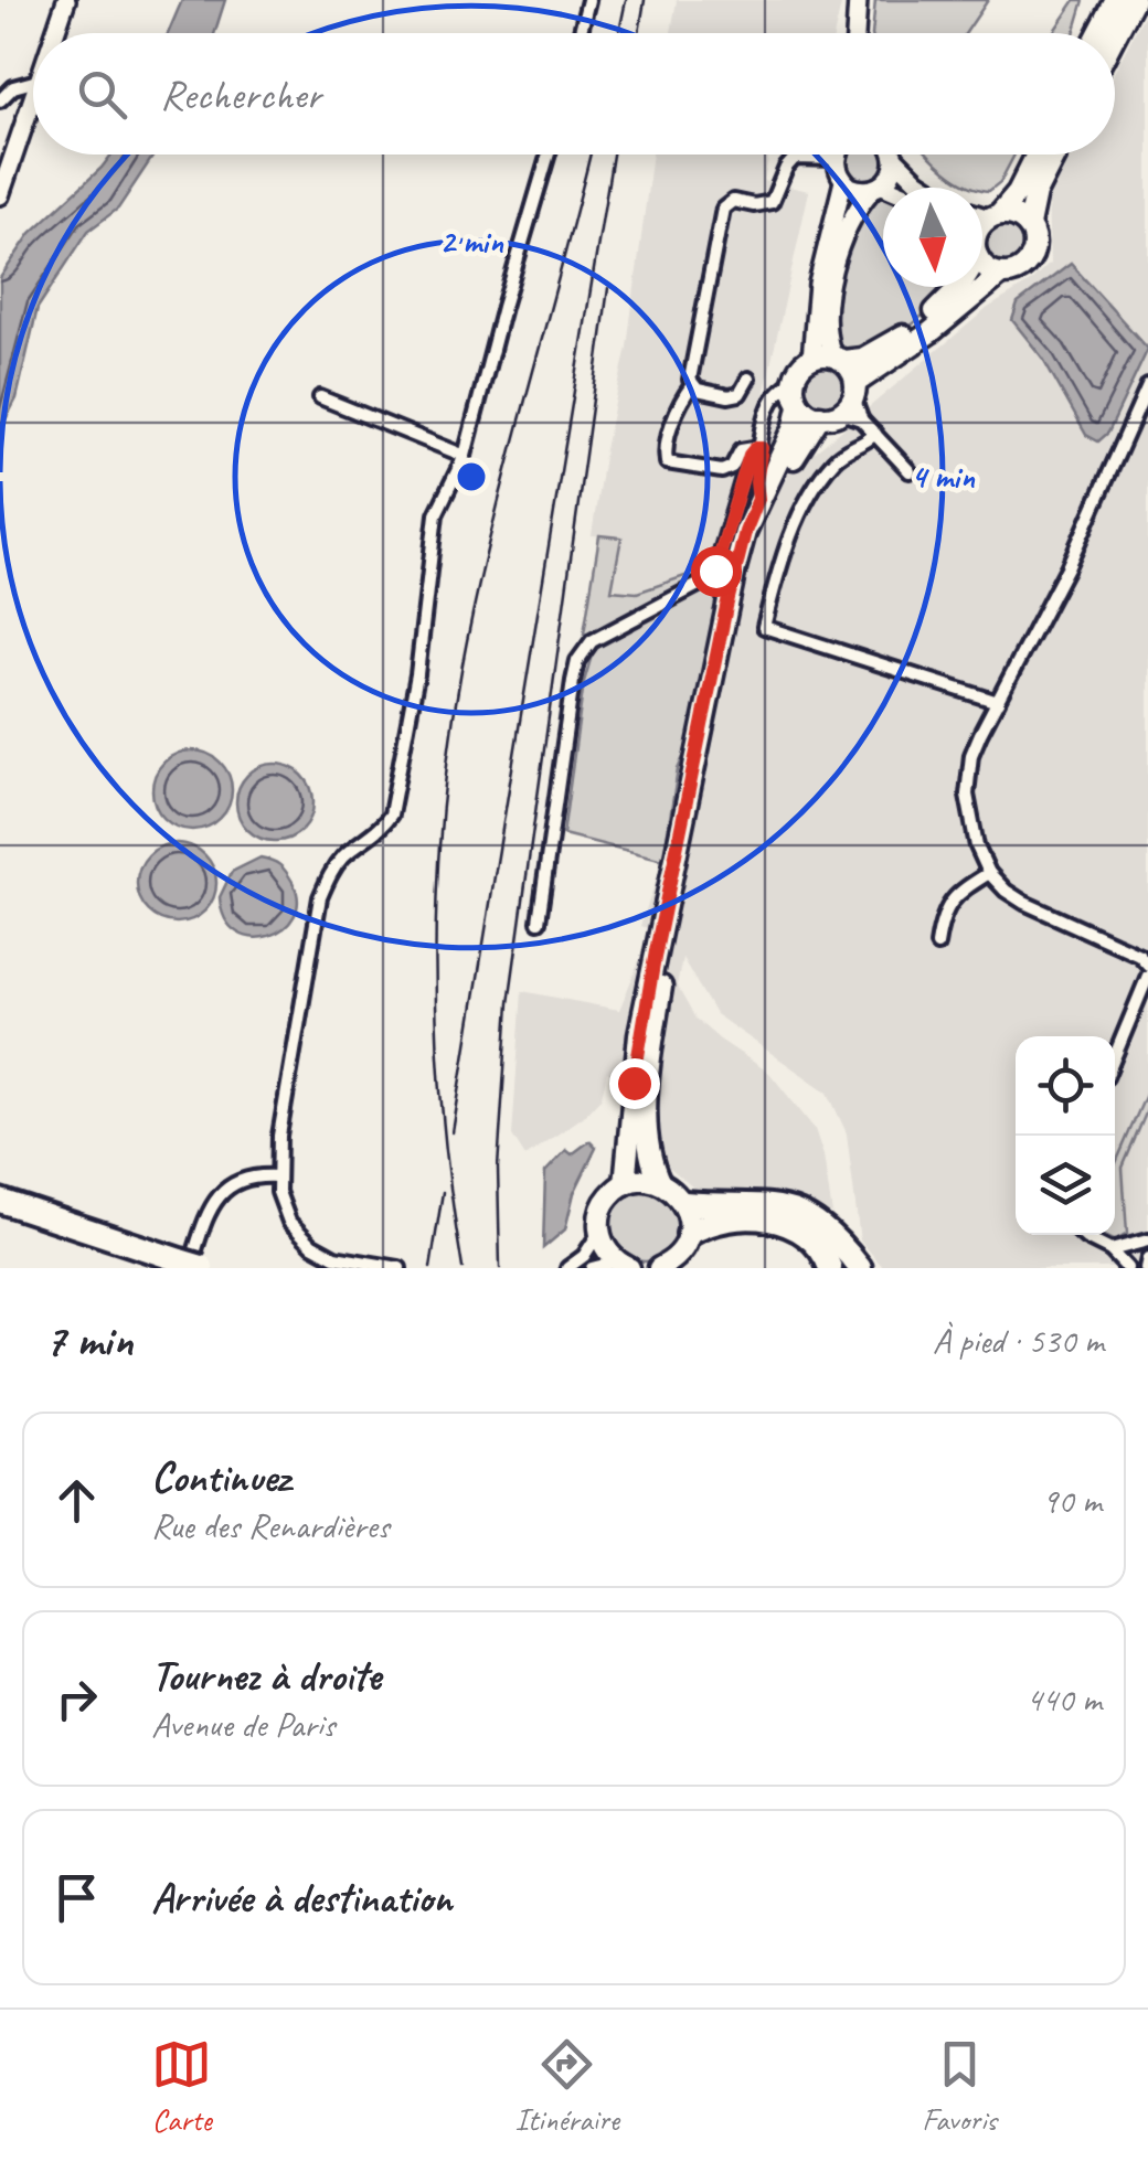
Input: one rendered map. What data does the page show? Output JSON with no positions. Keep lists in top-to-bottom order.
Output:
{
  "north": "bottom",
  "page": {
    "search": "Rechercher",
    "heading": ["7 min", "À pied · 530 m"],
    "list": [
      ["Continuez", "Rue des Renardières", "90 m"],
      ["Tournez à droite", "Avenue de Paris", "440 m"],
      "Arrivée à destination"
    ],
    "nav": ["Carte", "Itinéraire", "Favoris"]
  },
  "rings": ["2 min", "4 min"]
}
